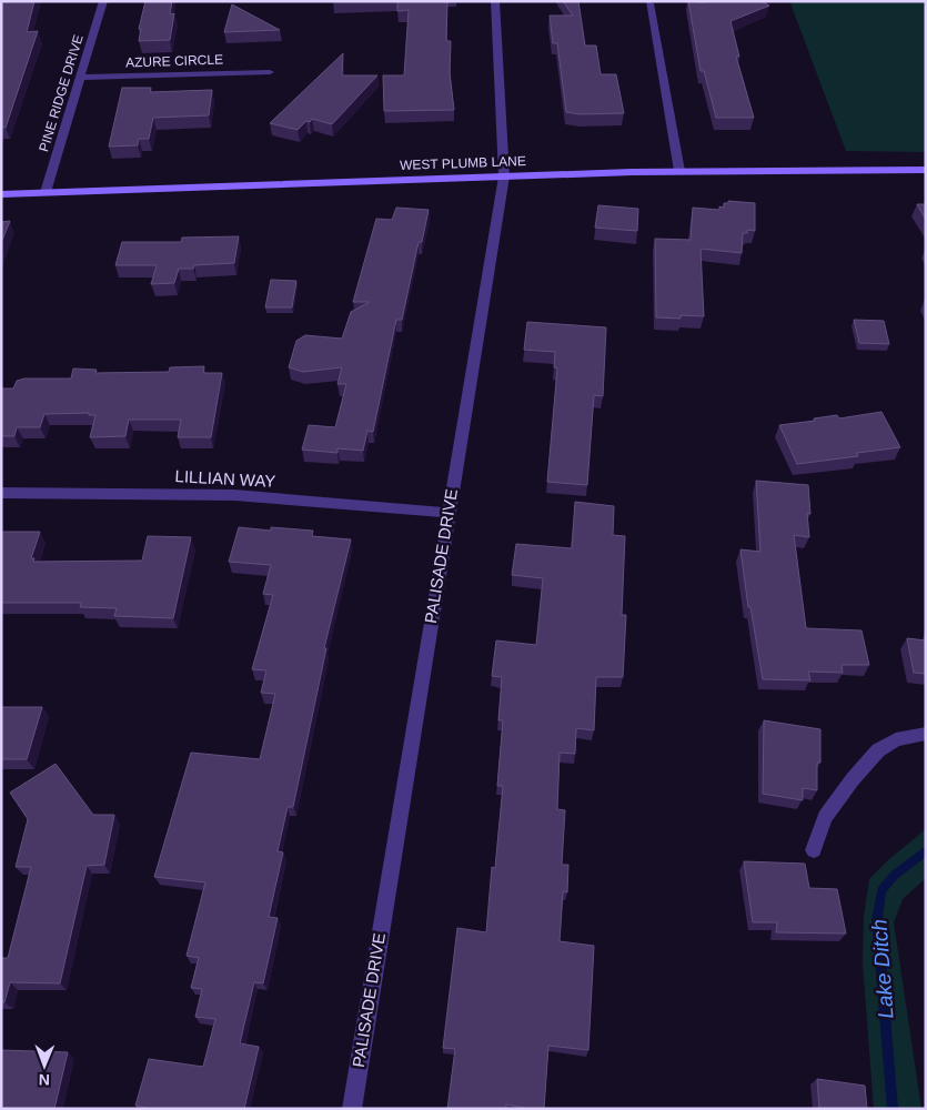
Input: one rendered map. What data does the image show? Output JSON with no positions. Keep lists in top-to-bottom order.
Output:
{
  "streets": {
    "main road": ["WEST PLUMB LANE"],
    "street": [
      "AZURE CIRCLE",
      "PINE RIDGE DRIVE",
      "LILLIAN WAY",
      "PALISADE DRIVE"
    ]
  },
  "crossings": [
    ["AZURE CIRCLE", "PINE RIDGE DRIVE"],
    ["PINE RIDGE DRIVE", "WEST PLUMB LANE"],
    ["WEST PLUMB LANE", "PALISADE DRIVE"],
    ["LILLIAN WAY", "PALISADE DRIVE"]
  ],
  "water": ["Lake Ditch"],
  "north": "bottom"
}
